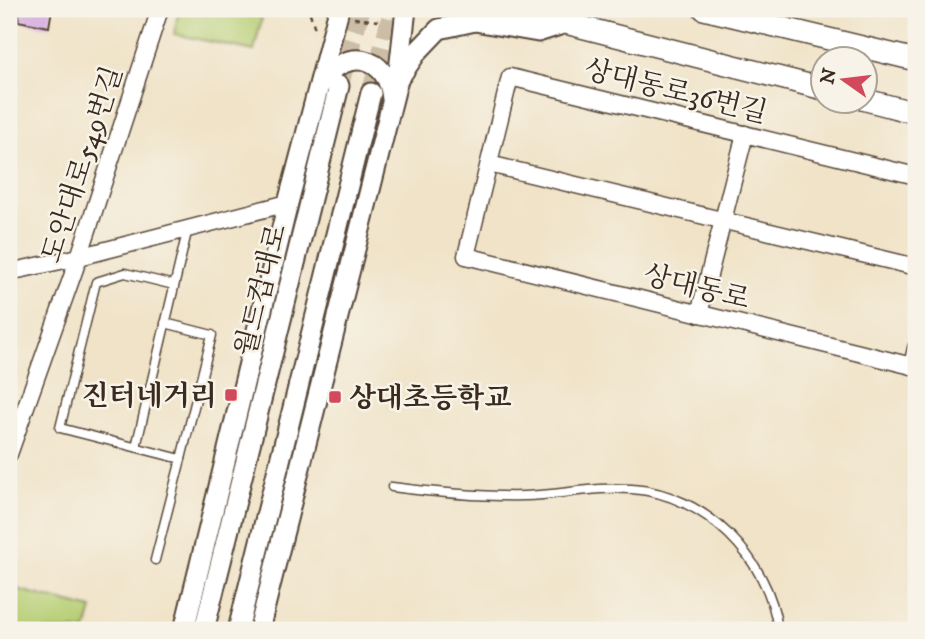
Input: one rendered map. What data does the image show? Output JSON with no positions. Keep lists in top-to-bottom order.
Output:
{
  "streets": {
    "street": [
      "상대동로36번길",
      "도안대로549번길",
      "상대동로",
      "월드컵대로"
    ]
  },
  "crossings": [
    ["상대동로36번길", "상대동로"]
  ],
  "places": {
    "transit": ["진터네거리", "상대초등학교"]
  },
  "north": "left"
}
